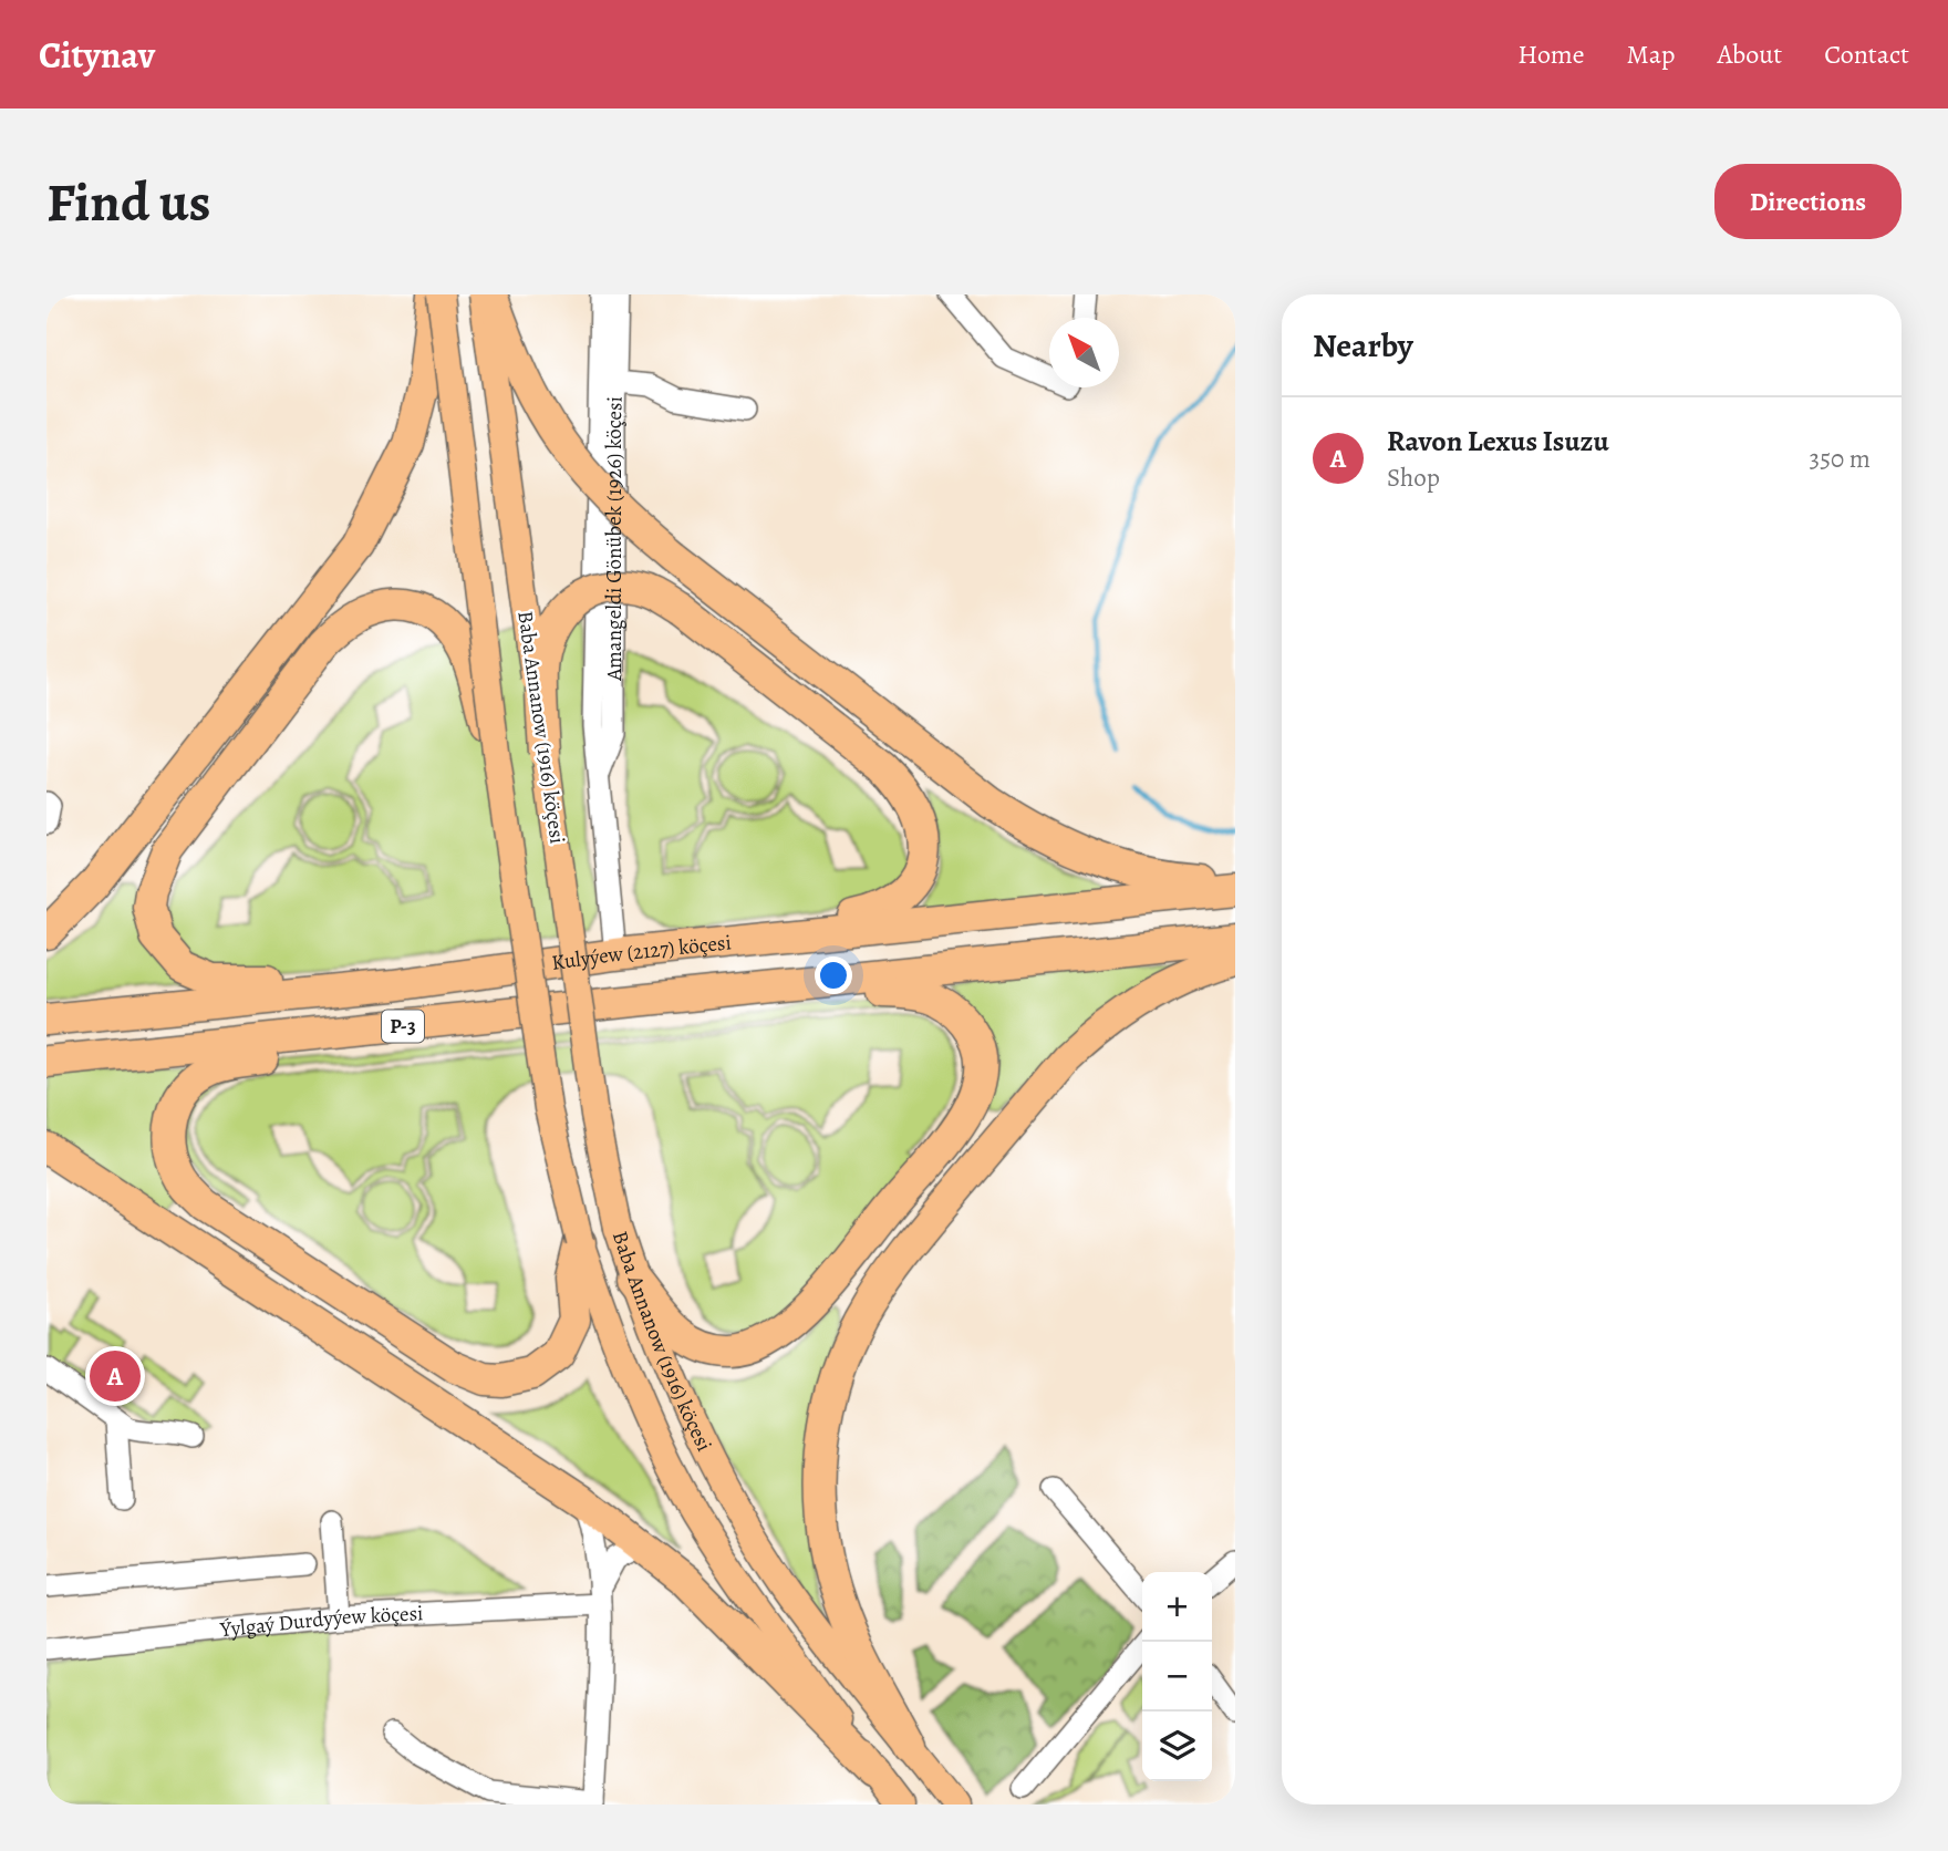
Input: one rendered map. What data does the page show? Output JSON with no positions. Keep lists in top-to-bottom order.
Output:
{
  "streets": {
    "highway": ["Kulyýew (2127) köçesi", "P-3"],
    "main road": ["Baba Annanow (1916) köçesi"],
    "street": ["Amangeldi Gönübek (1926) köçesi", "Ýylgaý Durdyýew köçesi"]
  },
  "crossings": [
    ["Amangeldi Gönübek (1926) köçesi", "Kulyýew (2127) köçesi"]
  ],
  "north": "top left",
  "page": {
    "header": "Citynav",
    "nav": [
      "Home",
      "Map",
      "About",
      "Contact"
    ],
    "buttons": "Directions",
    "title": "Find us",
    "heading": "Nearby",
    "list": [
      {
        "mark": "A",
        "name": "Ravon Lexus Isuzu",
        "note": "Shop",
        "value": "350 m"
      }
    ],
    "pins": "A",
    "map_buttons": ["+", "−"]
  }
}
